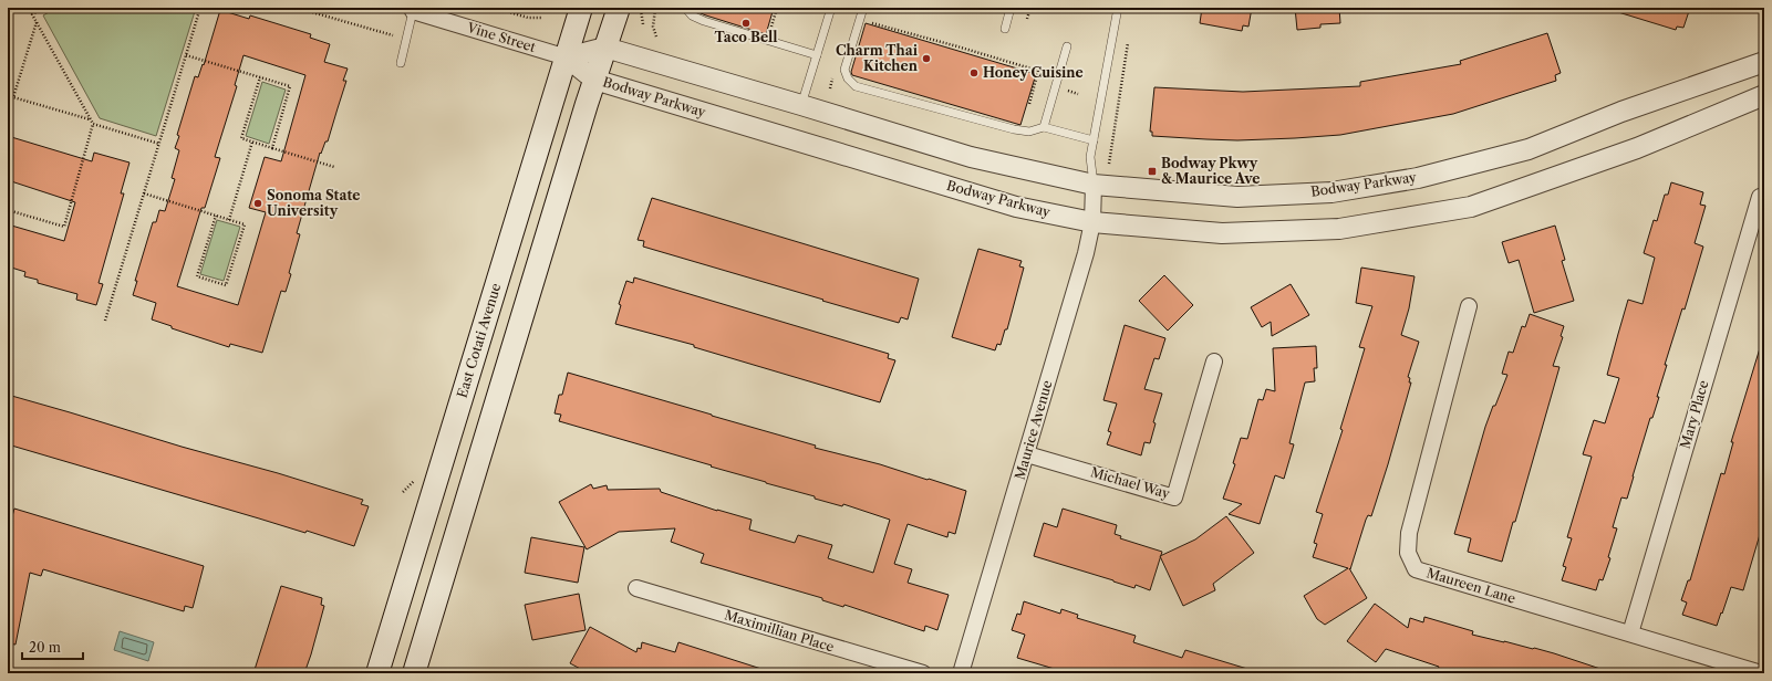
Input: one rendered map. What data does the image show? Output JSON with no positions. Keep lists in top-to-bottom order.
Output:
{
  "streets": {
    "main road": ["East Cotati Avenue"],
    "street": [
      "Vine Street",
      "Bodway Parkway",
      "Mary Place",
      "Maurice Avenue",
      "Michael Way",
      "Maureen Lane",
      "Maximillian Place"
    ]
  },
  "crossings": [
    ["Vine Street", "Bodway Parkway"],
    ["Vine Street", "East Cotati Avenue"],
    ["Bodway Parkway", "East Cotati Avenue"],
    ["Bodway Parkway", "Maurice Avenue"],
    ["Mary Place", "Maureen Lane"],
    ["Maurice Avenue", "Michael Way"]
  ],
  "places": {
    "other": [
      "Taco Bell",
      "Charm Thai Kitchen",
      "Honey Cuisine",
      "Sonoma State University"
    ],
    "transit": ["Bodway Pkwy & Maurice Ave"]
  },
  "scale_bar": "20 m"
}
